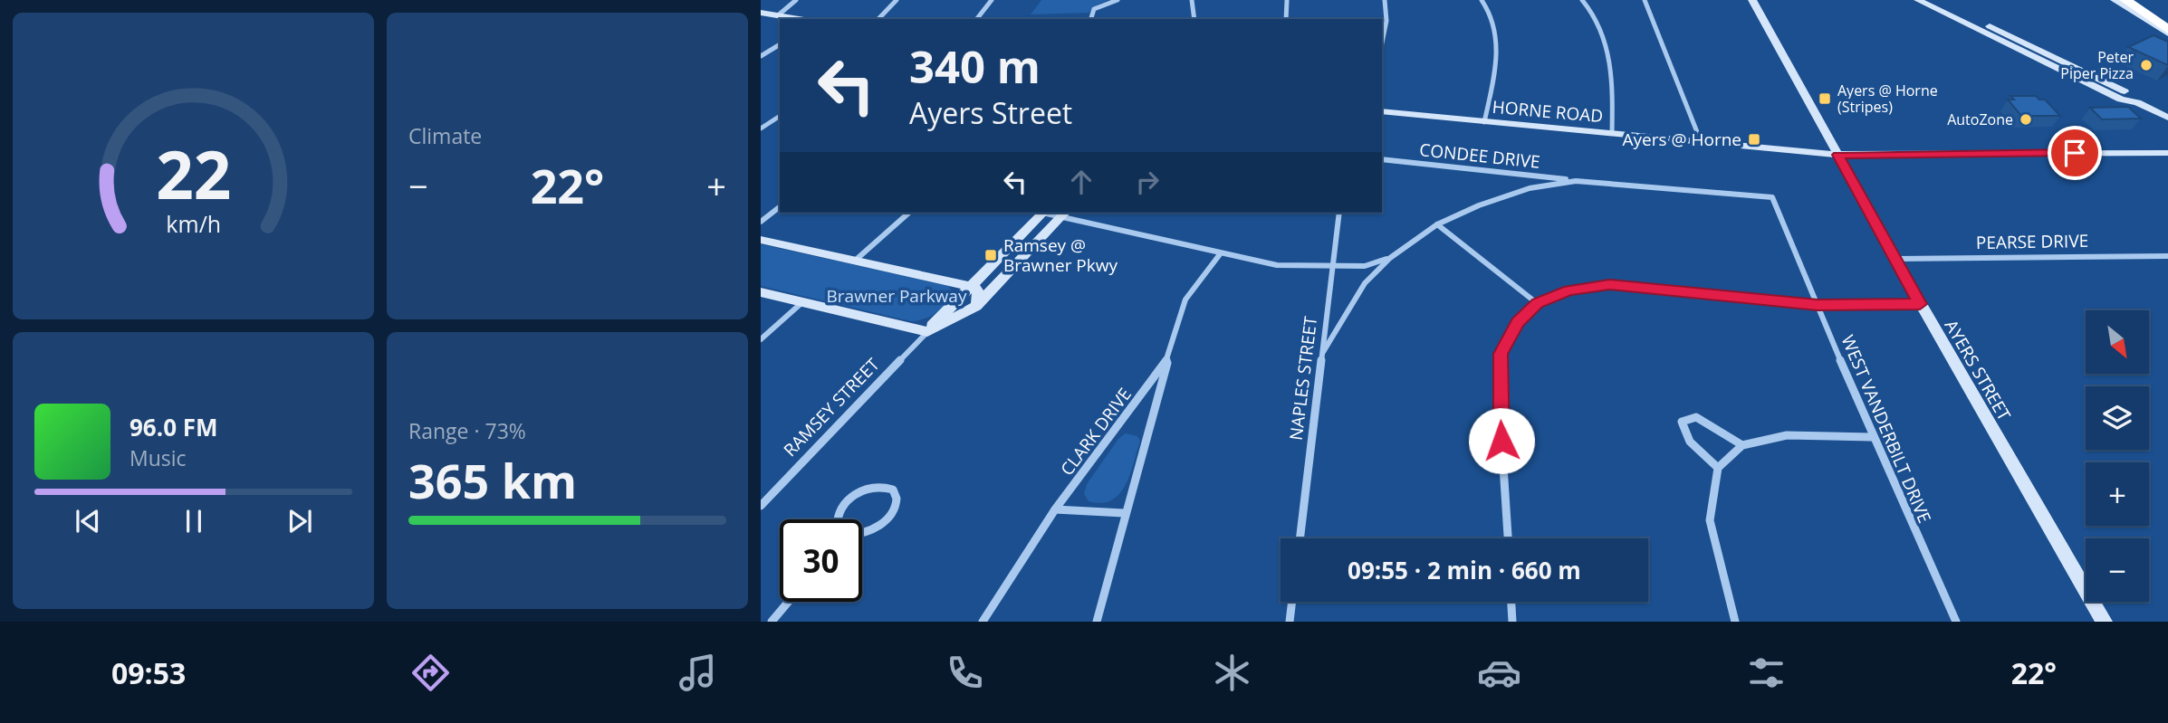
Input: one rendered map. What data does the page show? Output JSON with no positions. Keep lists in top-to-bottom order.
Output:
{
  "streets": {
    "main road": ["HORNE ROAD", "AYERS STREET", "RAMSEY STREET"],
    "street": [
      "CONDEE DRIVE",
      "PEARSE DRIVE",
      "NAPLES STREET",
      "WEST VANDERBILT DRIVE",
      "CLARK DRIVE"
    ]
  },
  "crossings": [
    ["HORNE ROAD", "AYERS STREET"],
    ["CONDEE DRIVE", "WEST VANDERBILT DRIVE"],
    ["PEARSE DRIVE", "AYERS STREET"],
    ["NAPLES STREET", "WEST VANDERBILT DRIVE"]
  ],
  "parks": ["Brawner Parkway"],
  "places": {
    "other": ["Peter Piper Pizza", "AutoZone"],
    "transit": ["Ayers @ Horne (Stripes)", "Ayers @ Horne", "Ramsey @ Brawner Pkwy"]
  },
  "north": "bottom right",
  "page": {
    "tile": [
      "Climate",
      ["Range · 73%", "365 km"]
    ],
    "turn": ["340 m", "Ayers Street"],
    "heat": ["−", "22°", "+"],
    "map_buttons": ["+", "−"],
    "song": ["96.0 FM", "Music"],
    "limit": "30",
    "trip": "09:55 · 2 min · 660 m",
    "tabs": ["09:53", "22°"],
    "gauge": ["22", "km/h"]
  }
}
